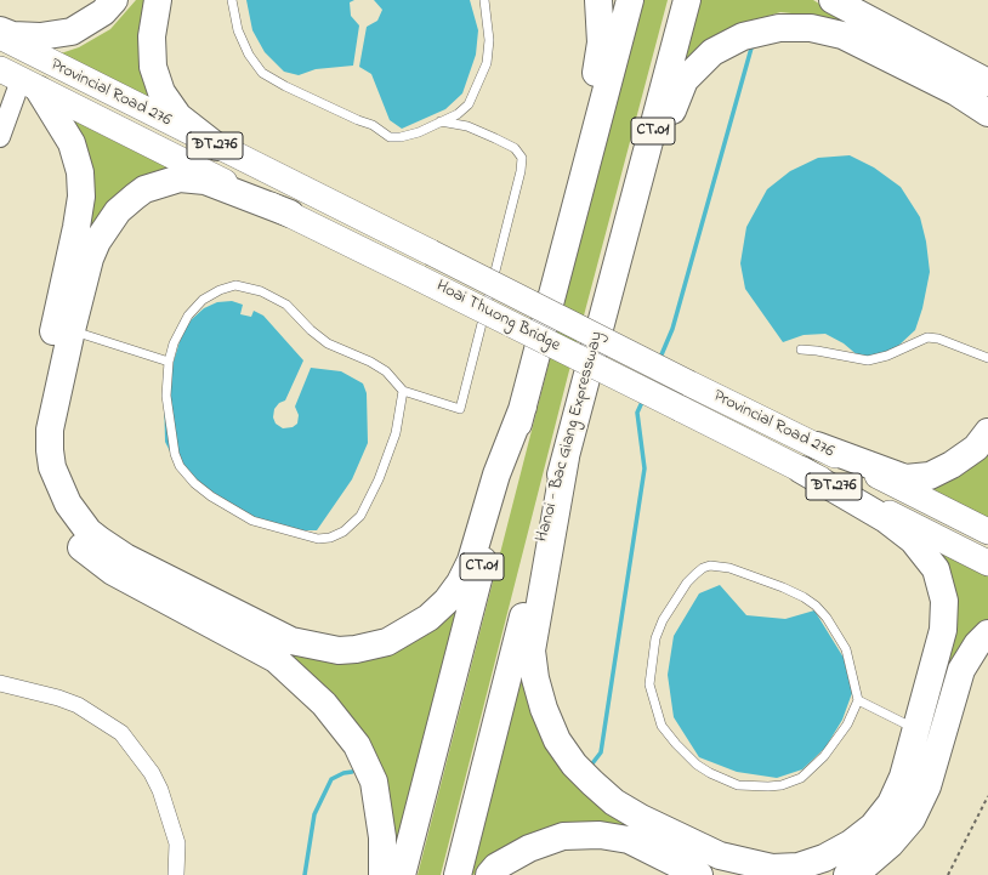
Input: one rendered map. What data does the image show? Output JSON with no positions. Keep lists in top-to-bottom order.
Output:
{
  "streets": {
    "highway": ["CT.01", "Hanoi - Bac Giang Expressway"],
    "main road": ["Provincial Road 276", "ĐT.276", "Hoai Thuong Bridge"]
  },
  "crossings": [
    ["Provincial Road 276", "Hoai Thuong Bridge"]
  ]
}
